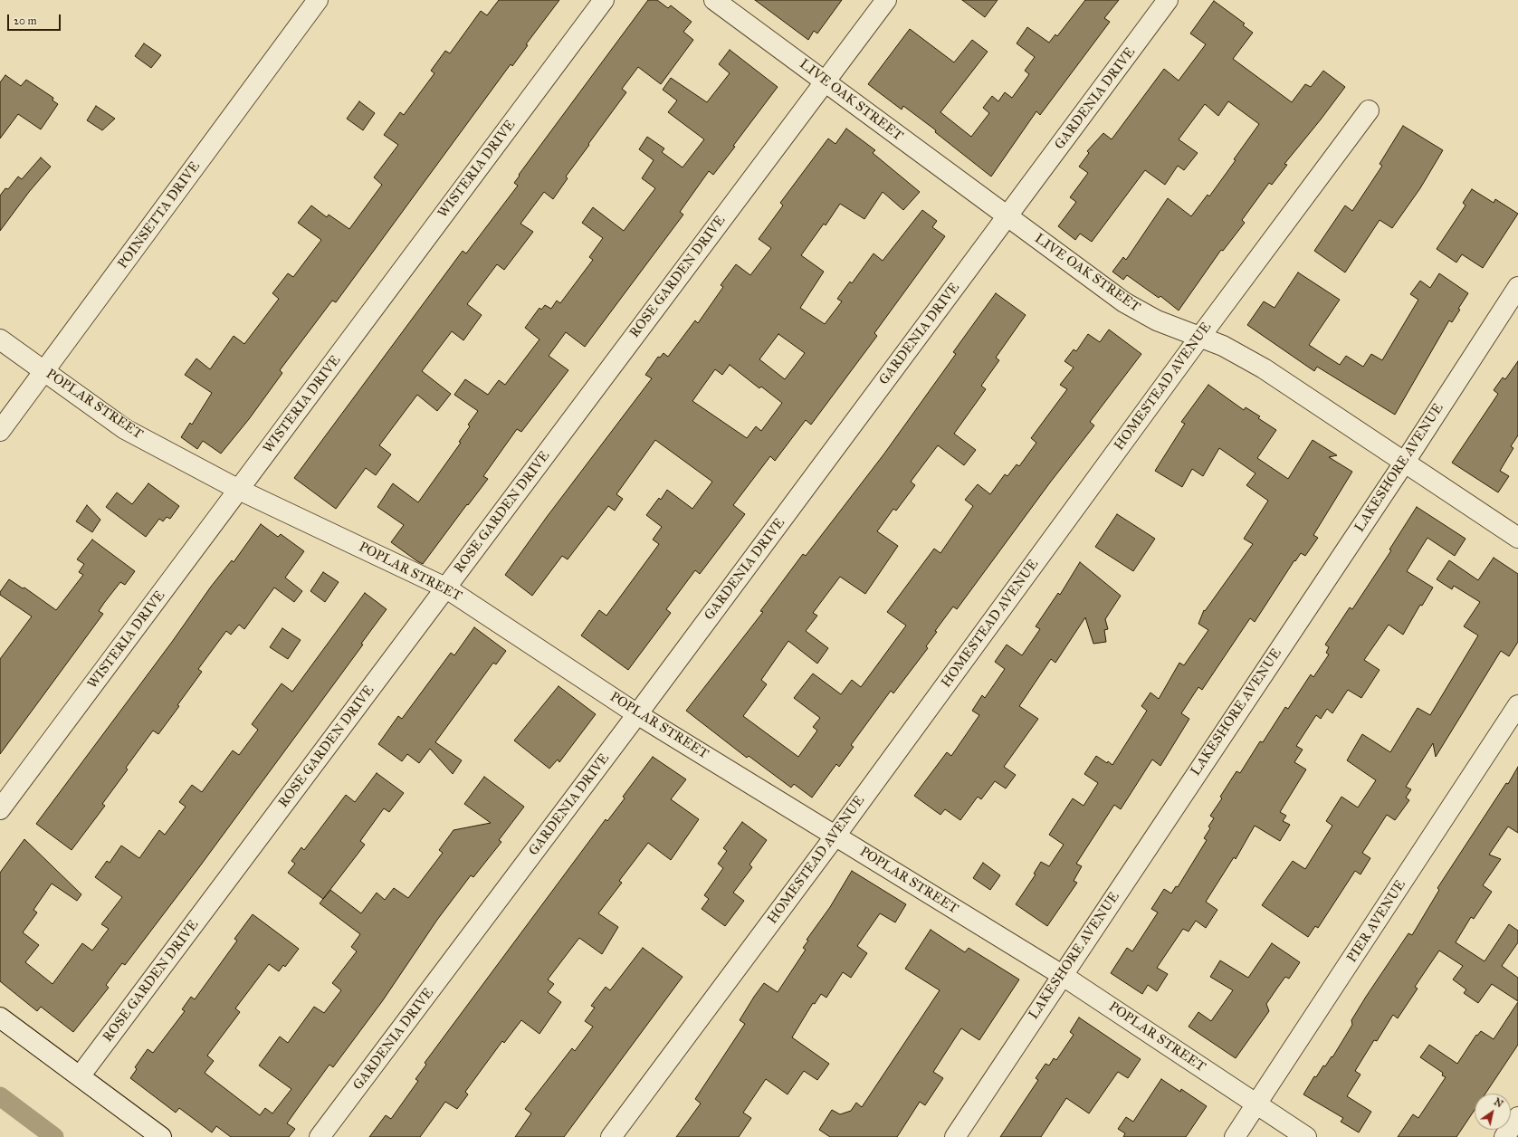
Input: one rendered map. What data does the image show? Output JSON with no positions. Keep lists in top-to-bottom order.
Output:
{
  "streets": {
    "street": [
      "GARDENIA DRIVE",
      "LIVE OAK STREET",
      "WISTERIA DRIVE",
      "POINSETTA DRIVE",
      "ROSE GARDEN DRIVE",
      "HOMESTEAD AVENUE",
      "POPLAR STREET",
      "LAKESHORE AVENUE",
      "PIER AVENUE"
    ]
  },
  "crossings": [
    ["GARDENIA DRIVE", "LIVE OAK STREET"],
    ["GARDENIA DRIVE", "POPLAR STREET"],
    ["LIVE OAK STREET", "ROSE GARDEN DRIVE"],
    ["LIVE OAK STREET", "HOMESTEAD AVENUE"],
    ["LIVE OAK STREET", "LAKESHORE AVENUE"],
    ["WISTERIA DRIVE", "POPLAR STREET"],
    ["POINSETTA DRIVE", "POPLAR STREET"],
    ["ROSE GARDEN DRIVE", "POPLAR STREET"],
    ["HOMESTEAD AVENUE", "POPLAR STREET"],
    ["POPLAR STREET", "LAKESHORE AVENUE"],
    ["POPLAR STREET", "PIER AVENUE"]
  ],
  "scale_bar": "20 m",
  "north": "top right"
}
